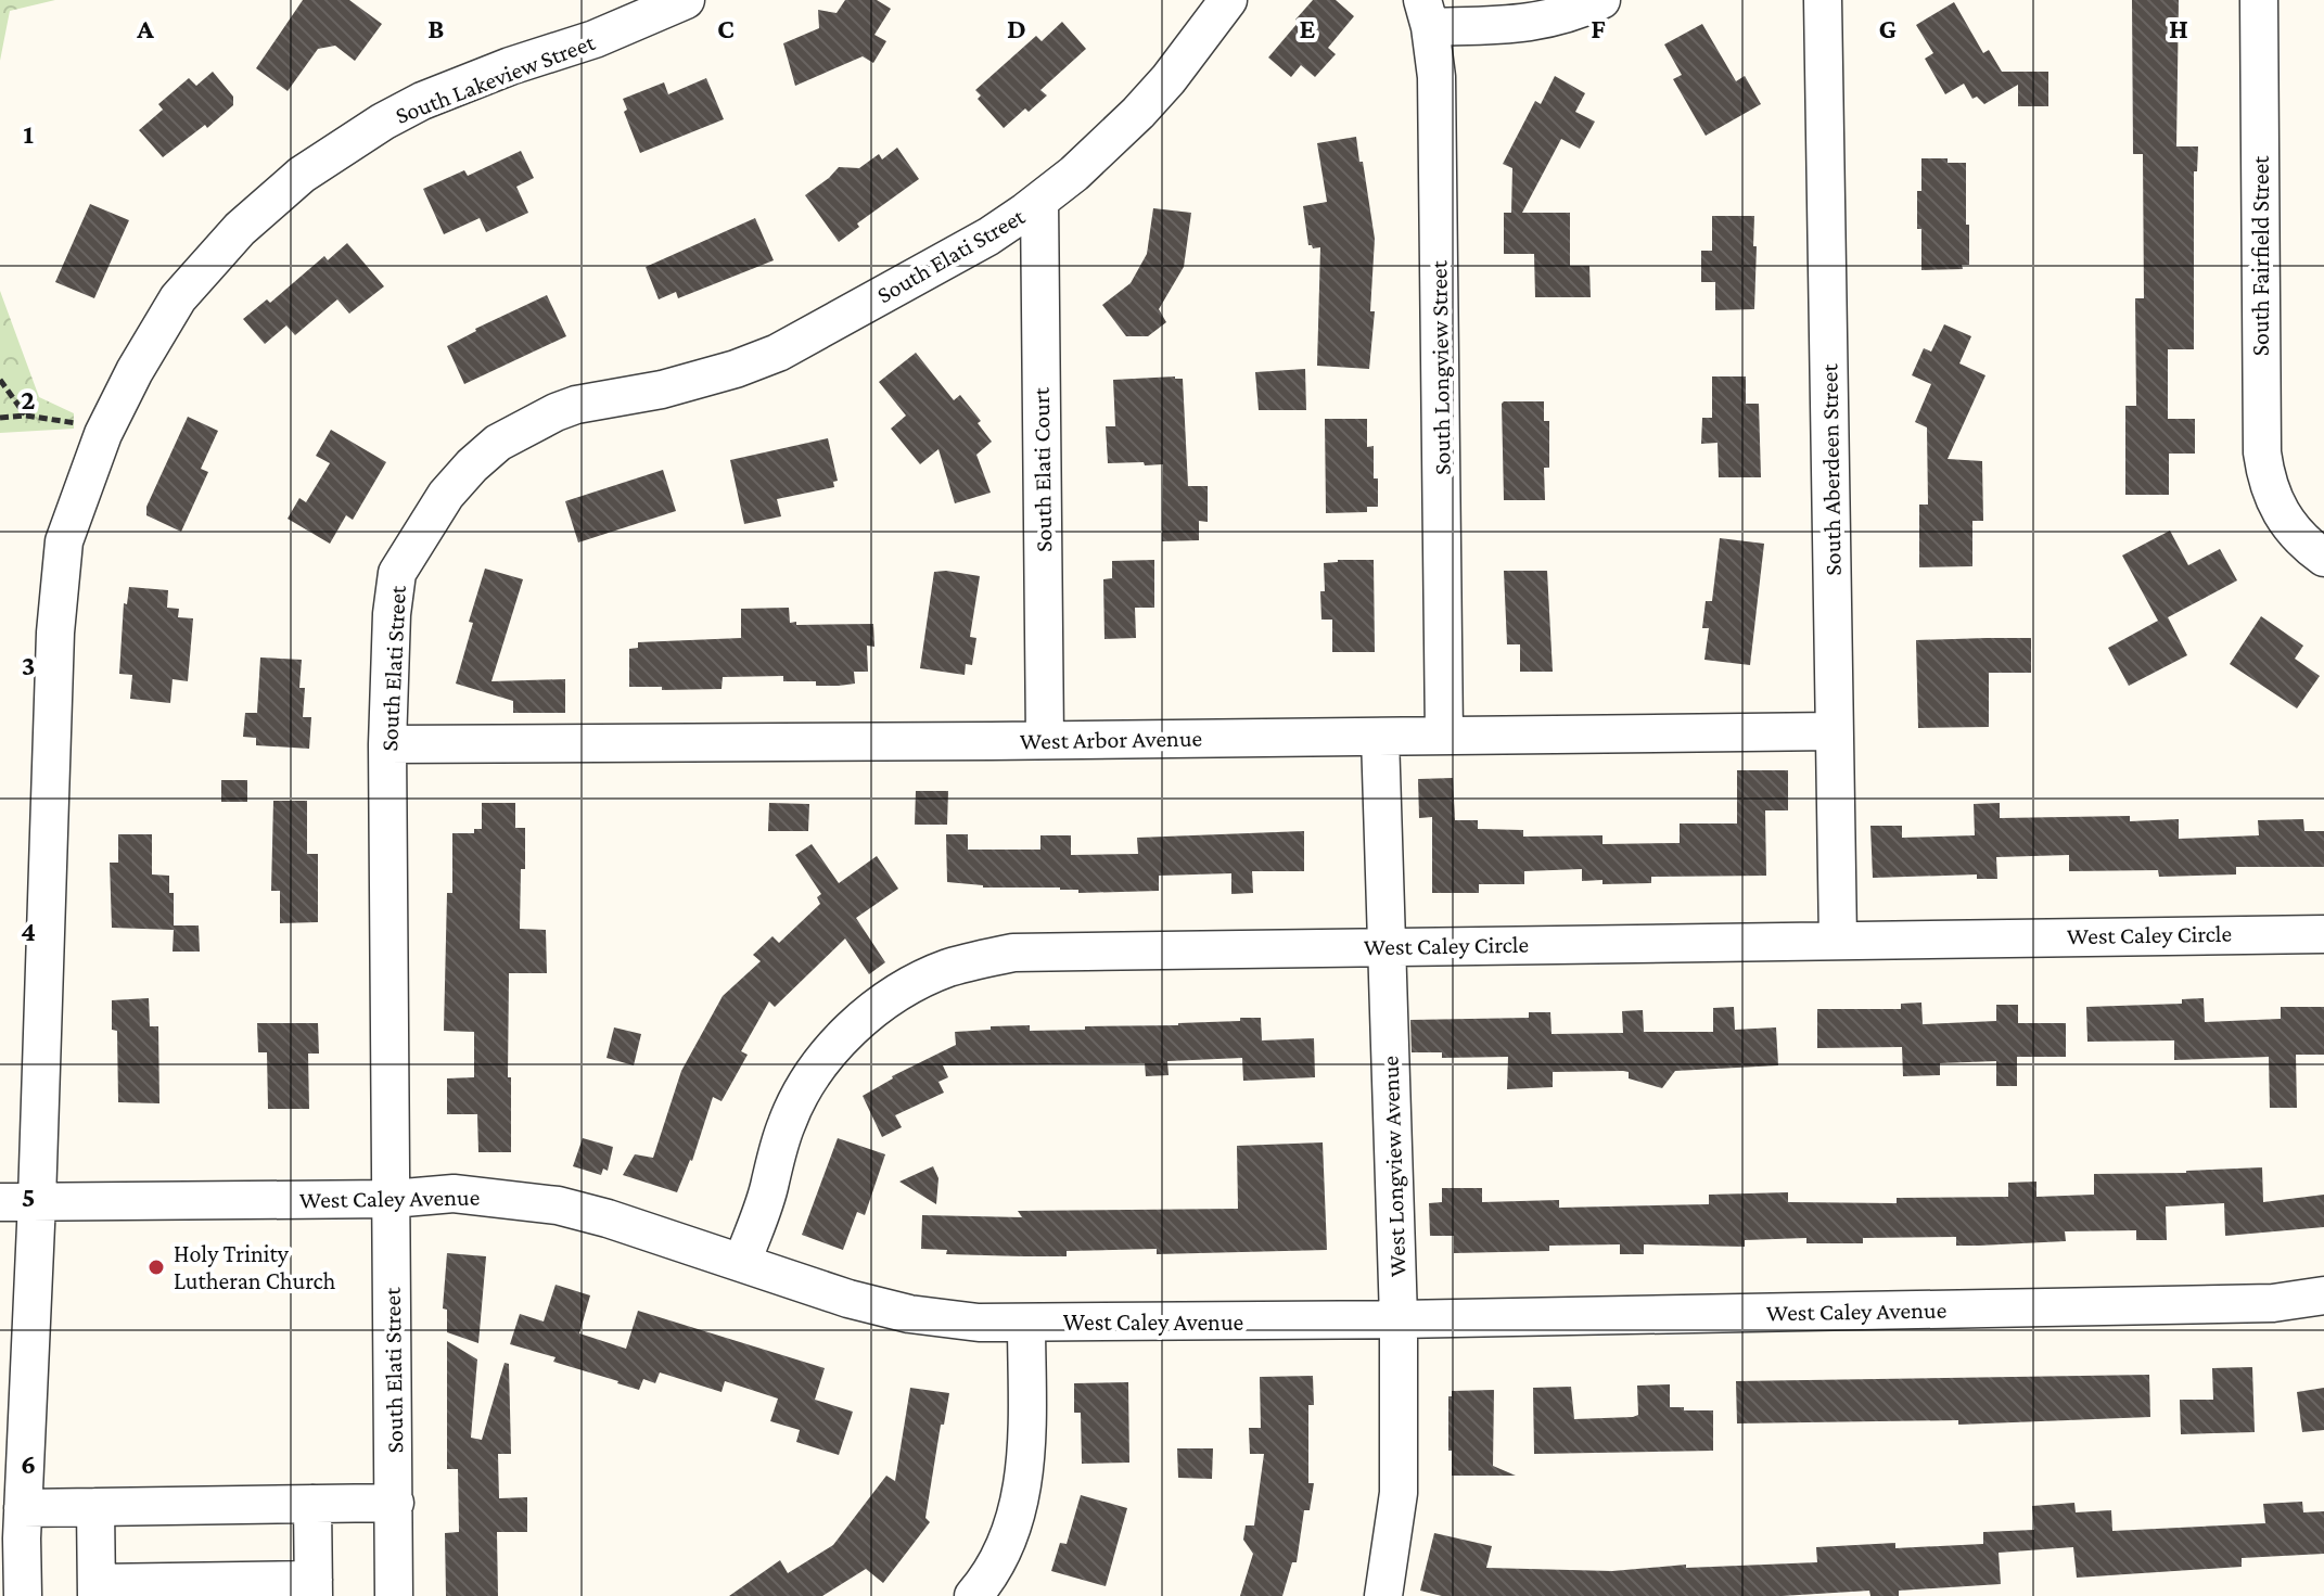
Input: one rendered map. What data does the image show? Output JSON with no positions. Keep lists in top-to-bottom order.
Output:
{
  "streets": {
    "street": [
      "South Lakeview Street",
      "South Elati Street",
      "South Fairfield Street",
      "South Longview Street",
      "South Elati Court",
      "South Aberdeen Street",
      "West Arbor Avenue",
      "West Caley Circle",
      "West Longview Avenue",
      "West Caley Avenue"
    ]
  },
  "crossings": [
    ["South Lakeview Street", "West Caley Avenue"],
    ["South Elati Street", "South Elati Court"],
    ["South Elati Street", "West Arbor Avenue"],
    ["South Elati Street", "West Caley Avenue"],
    ["South Longview Street", "West Arbor Avenue"],
    ["South Elati Court", "West Arbor Avenue"],
    ["South Aberdeen Street", "West Arbor Avenue"],
    ["South Aberdeen Street", "West Caley Circle"],
    ["West Arbor Avenue", "West Longview Avenue"],
    ["West Caley Circle", "West Longview Avenue"],
    ["West Caley Circle", "West Caley Avenue"],
    ["West Longview Avenue", "West Caley Avenue"]
  ],
  "places": ["Holy Trinity Lutheran Church"],
  "grid": {
    "columns": [
      "A",
      "B",
      "C",
      "D",
      "E",
      "F",
      "G",
      "H"
    ],
    "rows": [
      "1",
      "2",
      "3",
      "4",
      "5",
      "6"
    ]
  }
}
